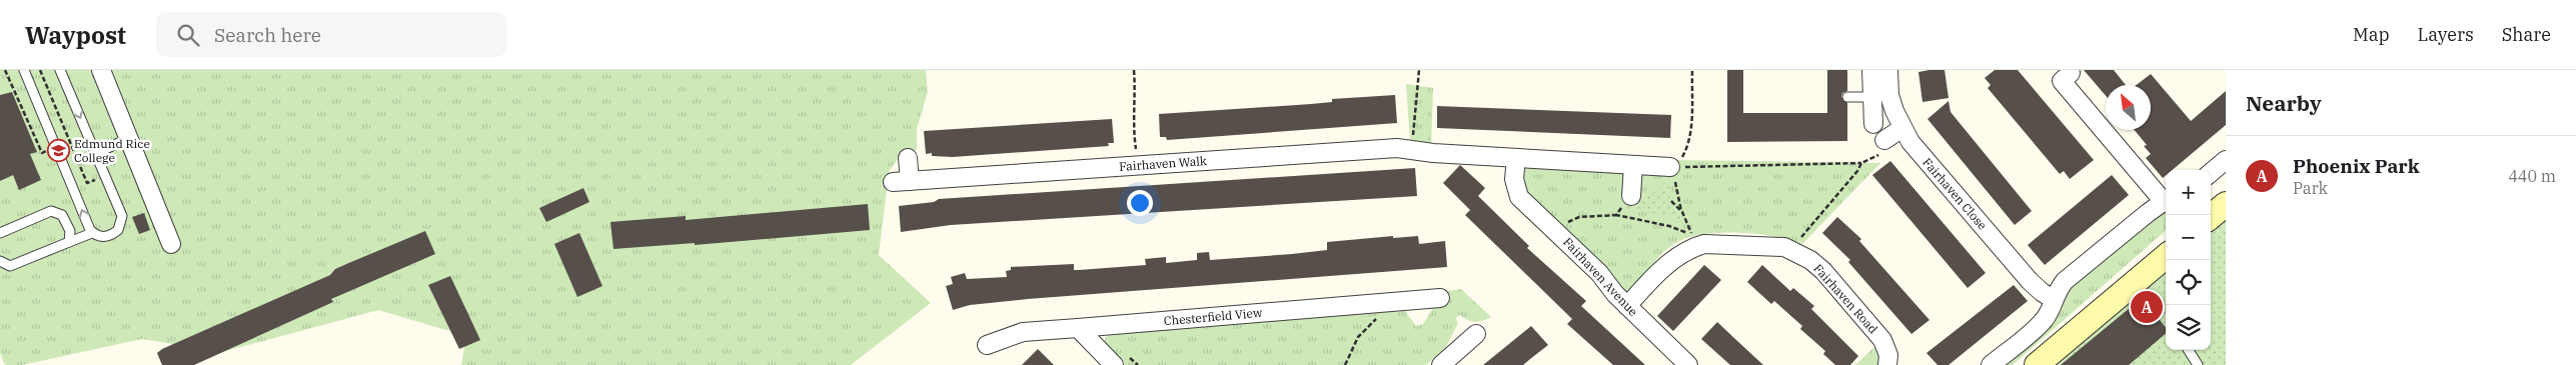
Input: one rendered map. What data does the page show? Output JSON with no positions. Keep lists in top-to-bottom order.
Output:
{
  "streets": {
    "street": [
      "Fairhaven Walk",
      "Fairhaven Close",
      "Fairhaven Avenue",
      "Fairhaven Road",
      "Chesterfield View"
    ]
  },
  "crossings": [
    ["Fairhaven Walk", "Fairhaven Avenue"],
    ["Fairhaven Avenue", "Fairhaven Road"]
  ],
  "places": {
    "school or university": ["Edmund Rice College"]
  },
  "north": "top left",
  "page": {
    "header": "Waypost",
    "search": "Search here",
    "nav": ["Map", "Layers", "Share"],
    "heading": "Nearby",
    "list": [
      {
        "mark": "A",
        "name": "Phoenix Park",
        "note": "Park",
        "value": "440 m"
      }
    ],
    "map_buttons": ["+", "−"],
    "pins": "A"
  }
}
